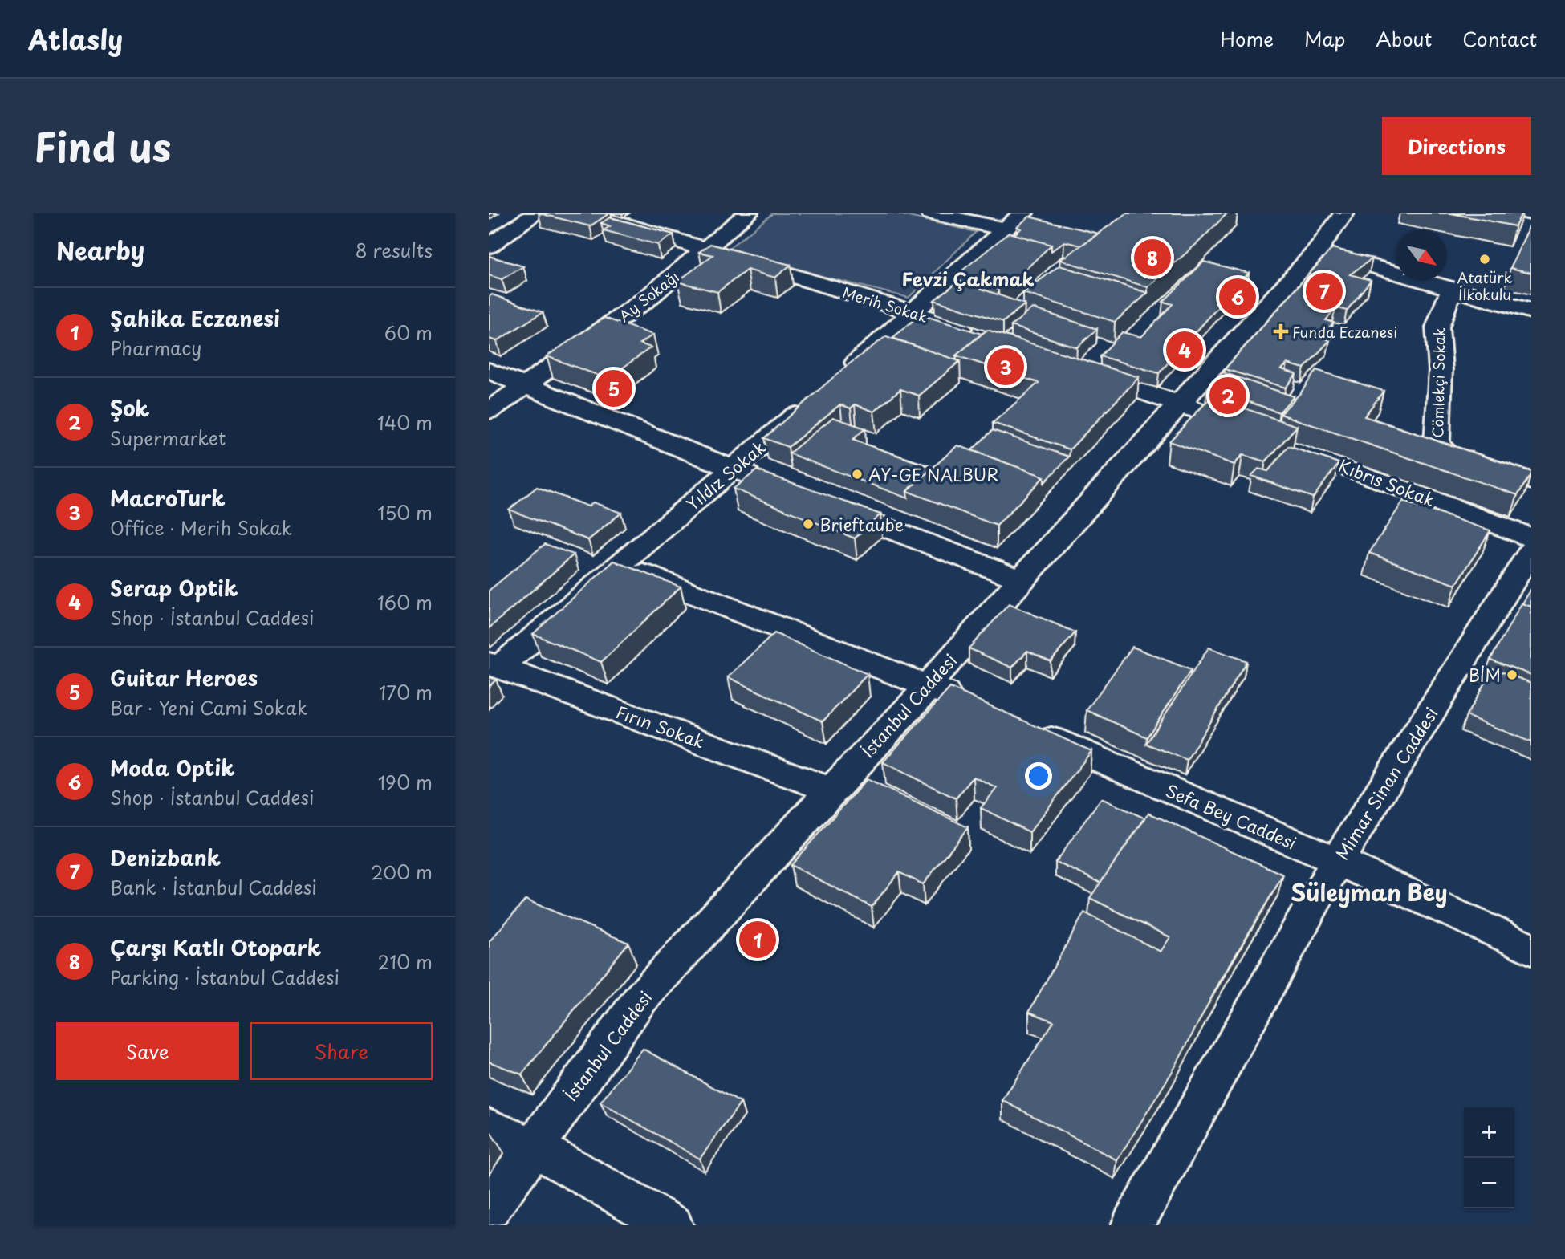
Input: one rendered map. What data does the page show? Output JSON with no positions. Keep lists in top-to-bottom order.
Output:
{
  "streets": {
    "street": [
      "Ay Sokağı",
      "Merih Sokak",
      "Cömlekçi Sokak",
      "Yıldız Sokak",
      "Kıbrıs Sokak",
      "İstanbul Caddesi",
      "Fırın Sokak",
      "Mimar Sinan Caddesi",
      "Sefa Bey Caddesi"
    ]
  },
  "crossings": [
    ["Ay Sokağı", "Merih Sokak"],
    ["Yıldız Sokak", "Fırın Sokak"],
    ["Kıbrıs Sokak", "İstanbul Caddesi"],
    ["İstanbul Caddesi", "Fırın Sokak"],
    ["Mimar Sinan Caddesi", "Sefa Bey Caddesi"]
  ],
  "districts": ["Fevzi Çakmak", "Süleyman Bey"],
  "places": {
    "other": [
      "Atatürk İlkokulu",
      "AY-GE NALBUR",
      "Brieftaube",
      "BİM"
    ],
    "health": ["Funda Eczanesi"]
  },
  "north": "bottom right",
  "page": {
    "header": "Atlasly",
    "nav": [
      "Home",
      "Map",
      "About",
      "Contact"
    ],
    "title": "Find us",
    "buttons": [
      "Directions",
      ["Save", "Share"]
    ],
    "heading": ["Nearby", "8 results"],
    "pins": [
      "8",
      "7",
      "6",
      "4",
      "3",
      "5",
      "2",
      "1"
    ],
    "list": [
      {
        "mark": "1",
        "name": "Şahika Eczanesi",
        "note": "Pharmacy",
        "value": "60 m"
      },
      {
        "mark": "2",
        "name": "Şok",
        "note": "Supermarket",
        "value": "140 m"
      },
      {
        "mark": "3",
        "name": "MacroTurk",
        "note": "Office · Merih Sokak",
        "value": "150 m"
      },
      {
        "mark": "4",
        "name": "Serap Optik",
        "note": "Shop · İstanbul Caddesi",
        "value": "160 m"
      },
      {
        "mark": "5",
        "name": "Guitar Heroes",
        "note": "Bar · Yeni Cami Sokak",
        "value": "170 m"
      },
      {
        "mark": "6",
        "name": "Moda Optik",
        "note": "Shop · İstanbul Caddesi",
        "value": "190 m"
      },
      {
        "mark": "7",
        "name": "Denizbank",
        "note": "Bank · İstanbul Caddesi",
        "value": "200 m"
      },
      {
        "mark": "8",
        "name": "Çarşı Katlı Otopark",
        "note": "Parking · İstanbul Caddesi",
        "value": "210 m"
      }
    ],
    "map_buttons": ["+", "−"]
  }
}
